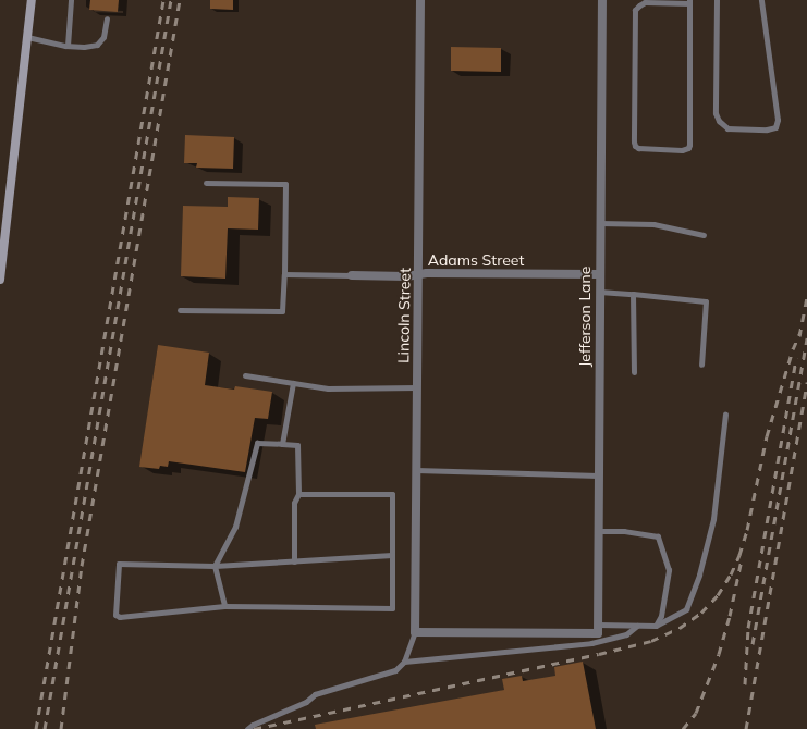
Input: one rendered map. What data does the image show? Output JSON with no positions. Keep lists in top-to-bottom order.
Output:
{
  "streets": {
    "street": ["Adams Street", "Lincoln Street", "Jefferson Lane"]
  },
  "crossings": [
    ["Adams Street", "Lincoln Street"],
    ["Adams Street", "Jefferson Lane"]
  ]
}
